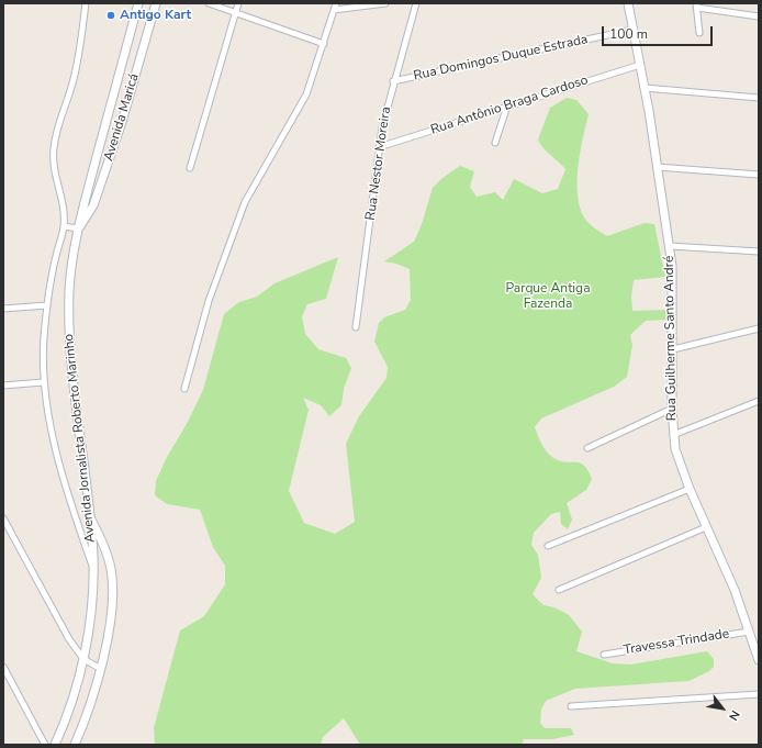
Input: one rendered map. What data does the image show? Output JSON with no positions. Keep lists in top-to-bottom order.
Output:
{
  "streets": {
    "main road": ["Avenida Maricá", "Rua Guilherme Santo André", "Avenida Jornalista Roberto Marinho"],
    "street": [
      "Rua Domingos Duque Estrada",
      "Rua Antônio Braga Cardoso",
      "Rua Nestor Moreira",
      "Travessa Trindade"
    ]
  },
  "crossings": [
    ["Rua Domingos Duque Estrada", "Rua Nestor Moreira"],
    ["Rua Domingos Duque Estrada", "Rua Guilherme Santo André"],
    ["Rua Antônio Braga Cardoso", "Rua Nestor Moreira"],
    ["Rua Antônio Braga Cardoso", "Rua Guilherme Santo André"],
    ["Avenida Maricá", "Avenida Jornalista Roberto Marinho"],
    ["Rua Guilherme Santo André", "Travessa Trindade"]
  ],
  "parks": ["Parque Antiga Fazenda"],
  "places": ["Antigo Kart"],
  "scale_bar": "100 m",
  "north": "bottom right"
}
